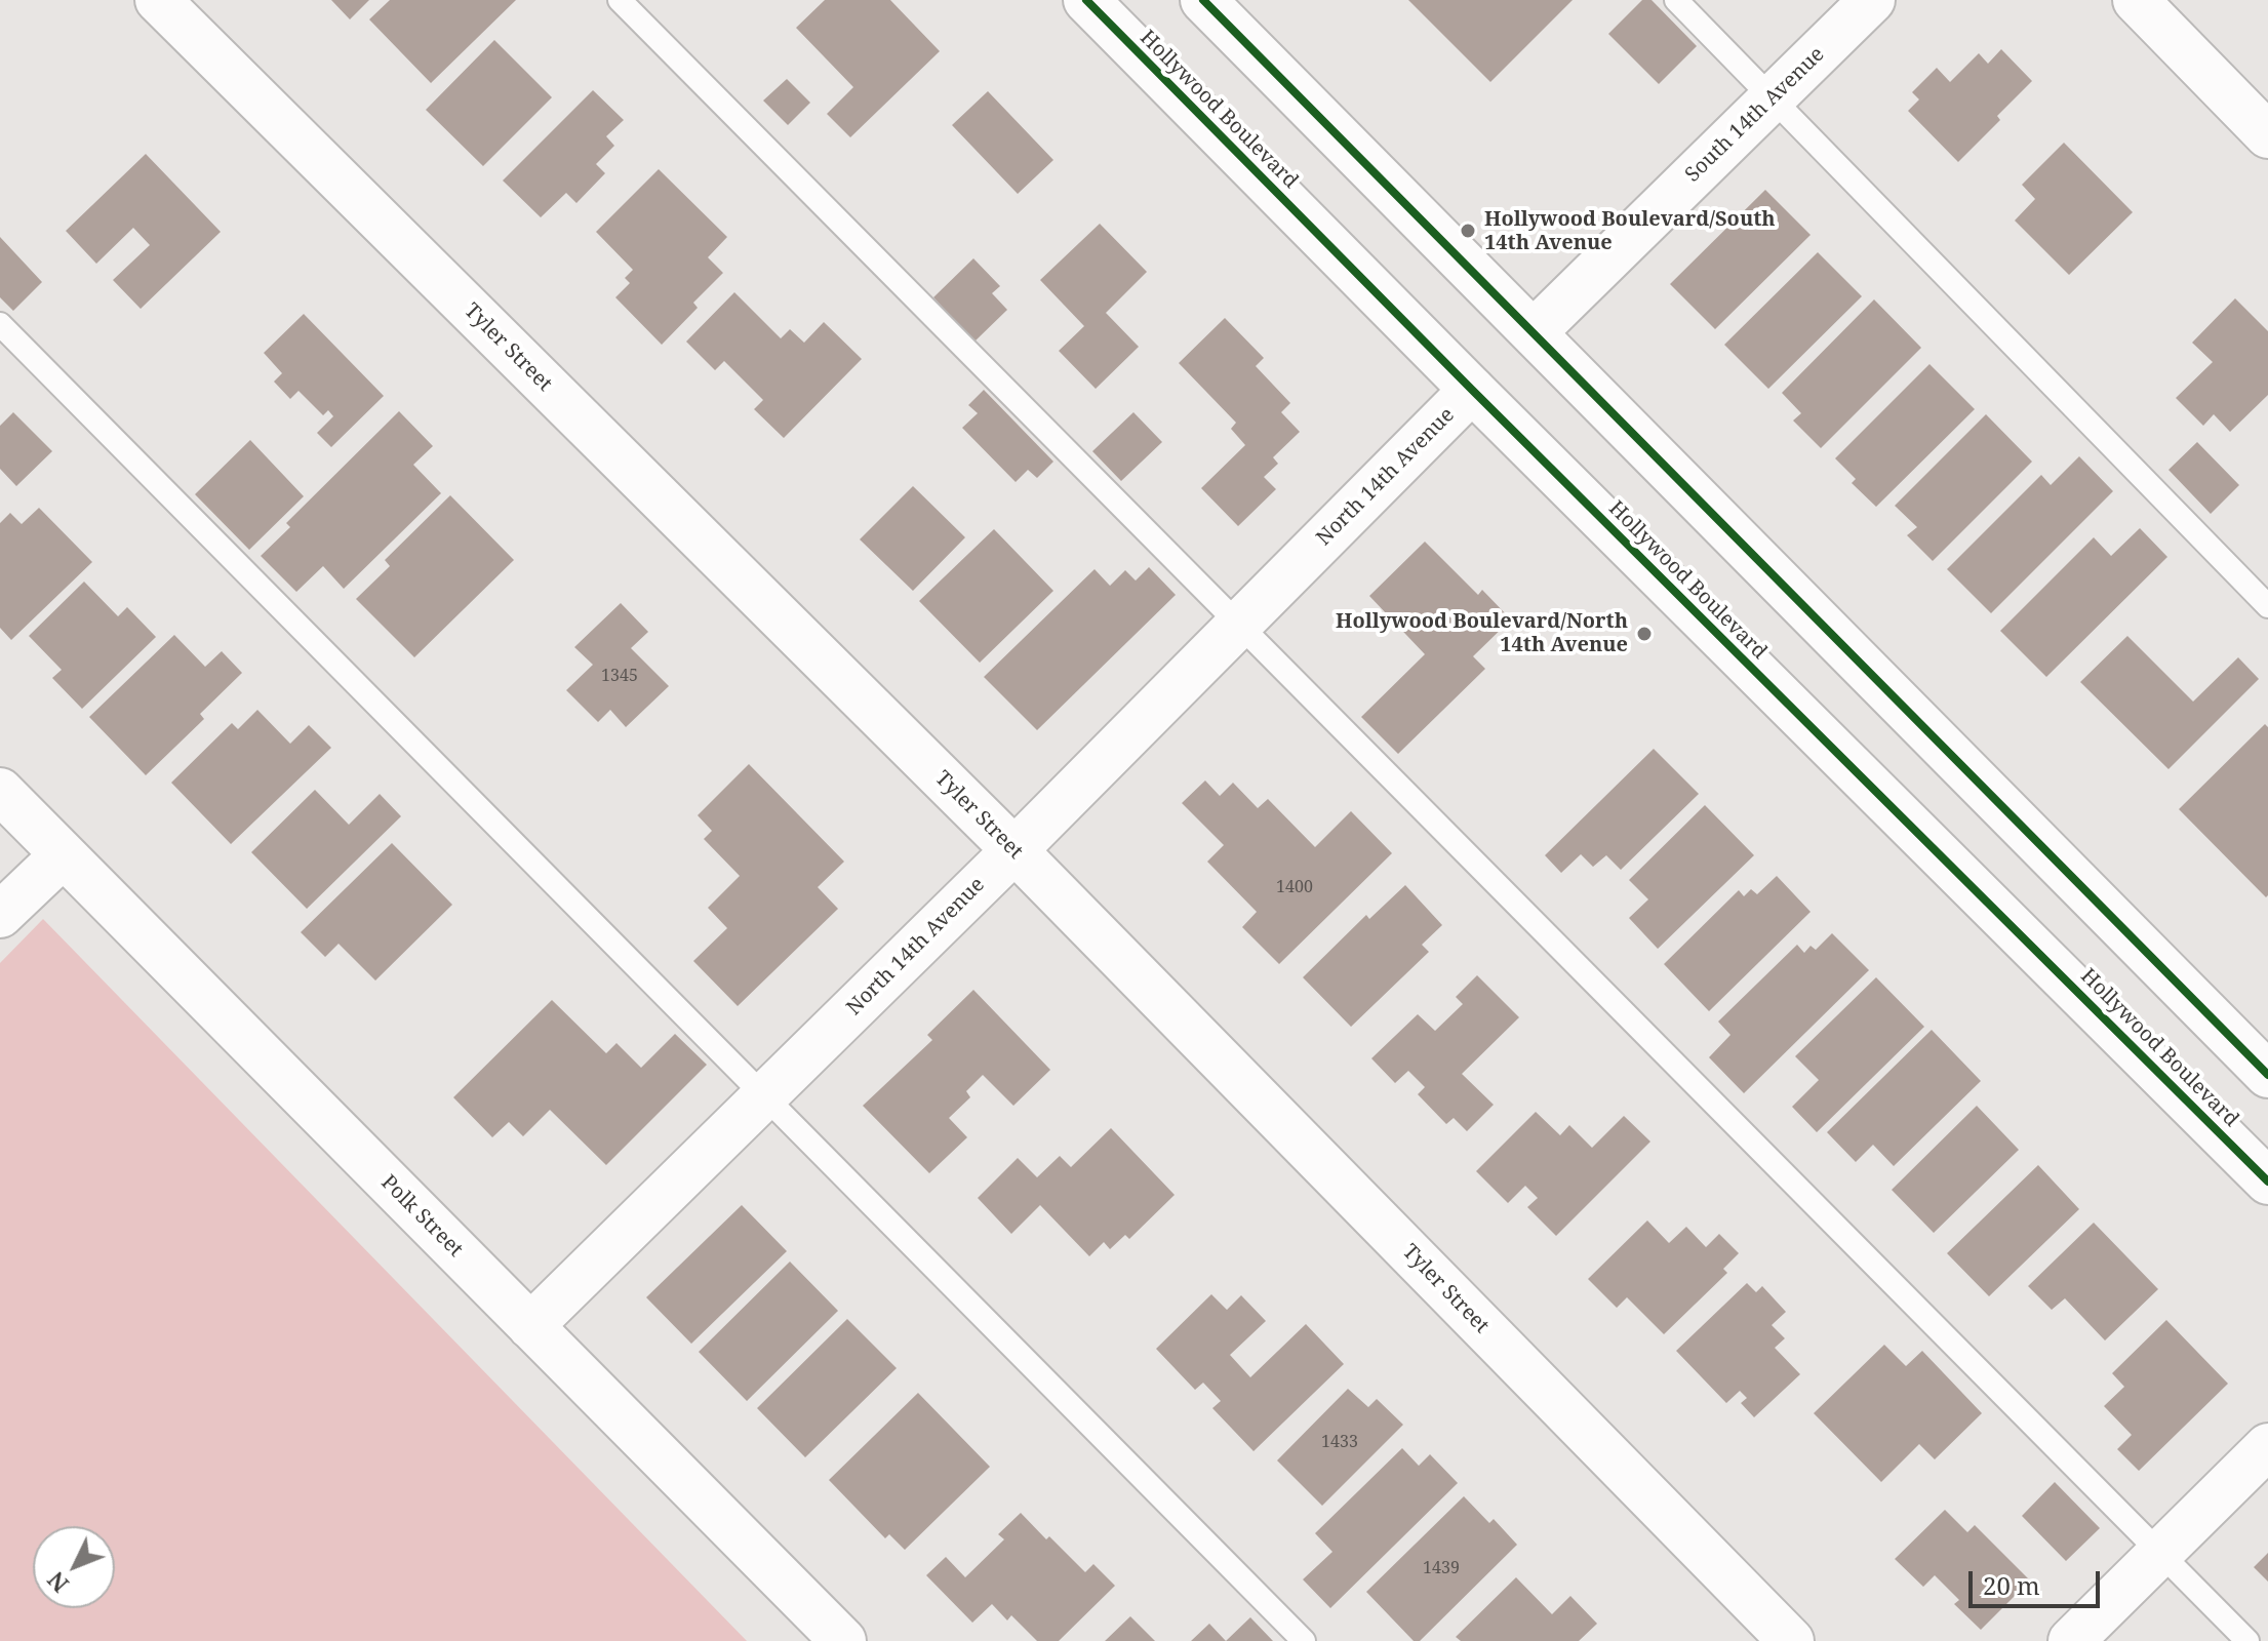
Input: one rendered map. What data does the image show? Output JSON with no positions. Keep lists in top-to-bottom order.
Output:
{
  "streets": {
    "street": [
      "Hollywood Boulevard",
      "South 14th Avenue",
      "Tyler Street",
      "North 14th Avenue",
      "Polk Street"
    ]
  },
  "crossings": [
    ["Hollywood Boulevard", "North 14th Avenue"],
    ["Tyler Street", "North 14th Avenue"],
    ["North 14th Avenue", "Polk Street"]
  ],
  "places": ["Hollywood Boulevard/South 14th Avenue", "Hollywood Boulevard/North 14th Avenue"],
  "house_numbers": [
    "1345",
    "1400",
    "1433",
    "1439"
  ],
  "scale_bar": "20 m",
  "north": "bottom left"
}
